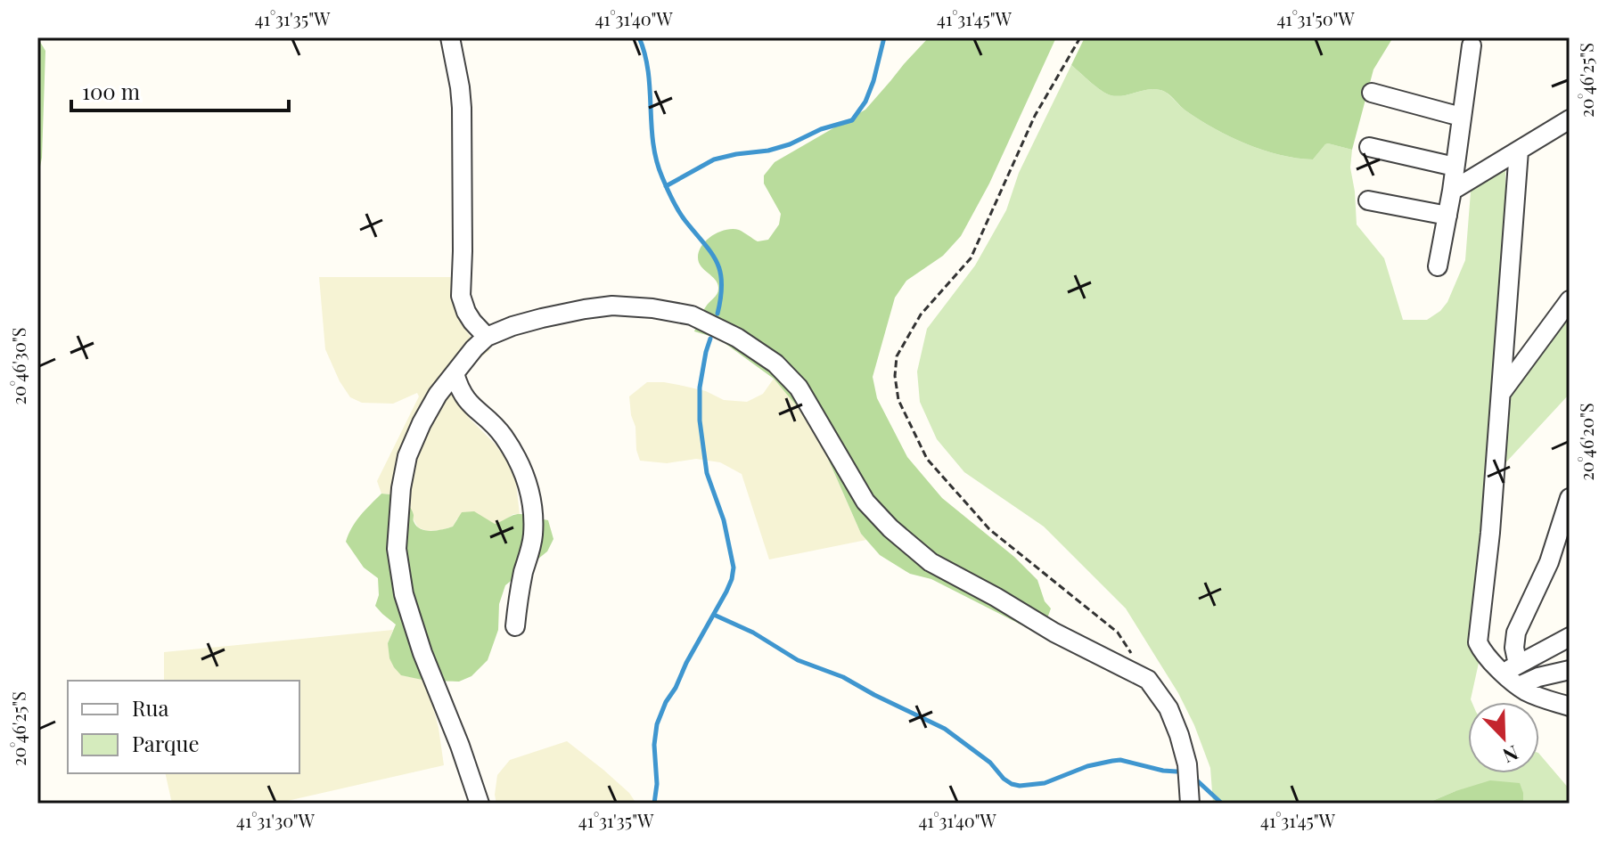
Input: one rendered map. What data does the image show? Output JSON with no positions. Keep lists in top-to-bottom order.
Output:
{
  "legend": ["Rua", "Parque"],
  "scale_bar": "100 m",
  "north": "bottom right",
  "coordinates": [
    "41°31'35\"W",
    "41°31'40\"W",
    "41°31'45\"W",
    "41°31'50\"W",
    "20°46'25\"S",
    "20°46'30\"S",
    "20°46'20\"S",
    "41°31'30\"W"
  ]
}
